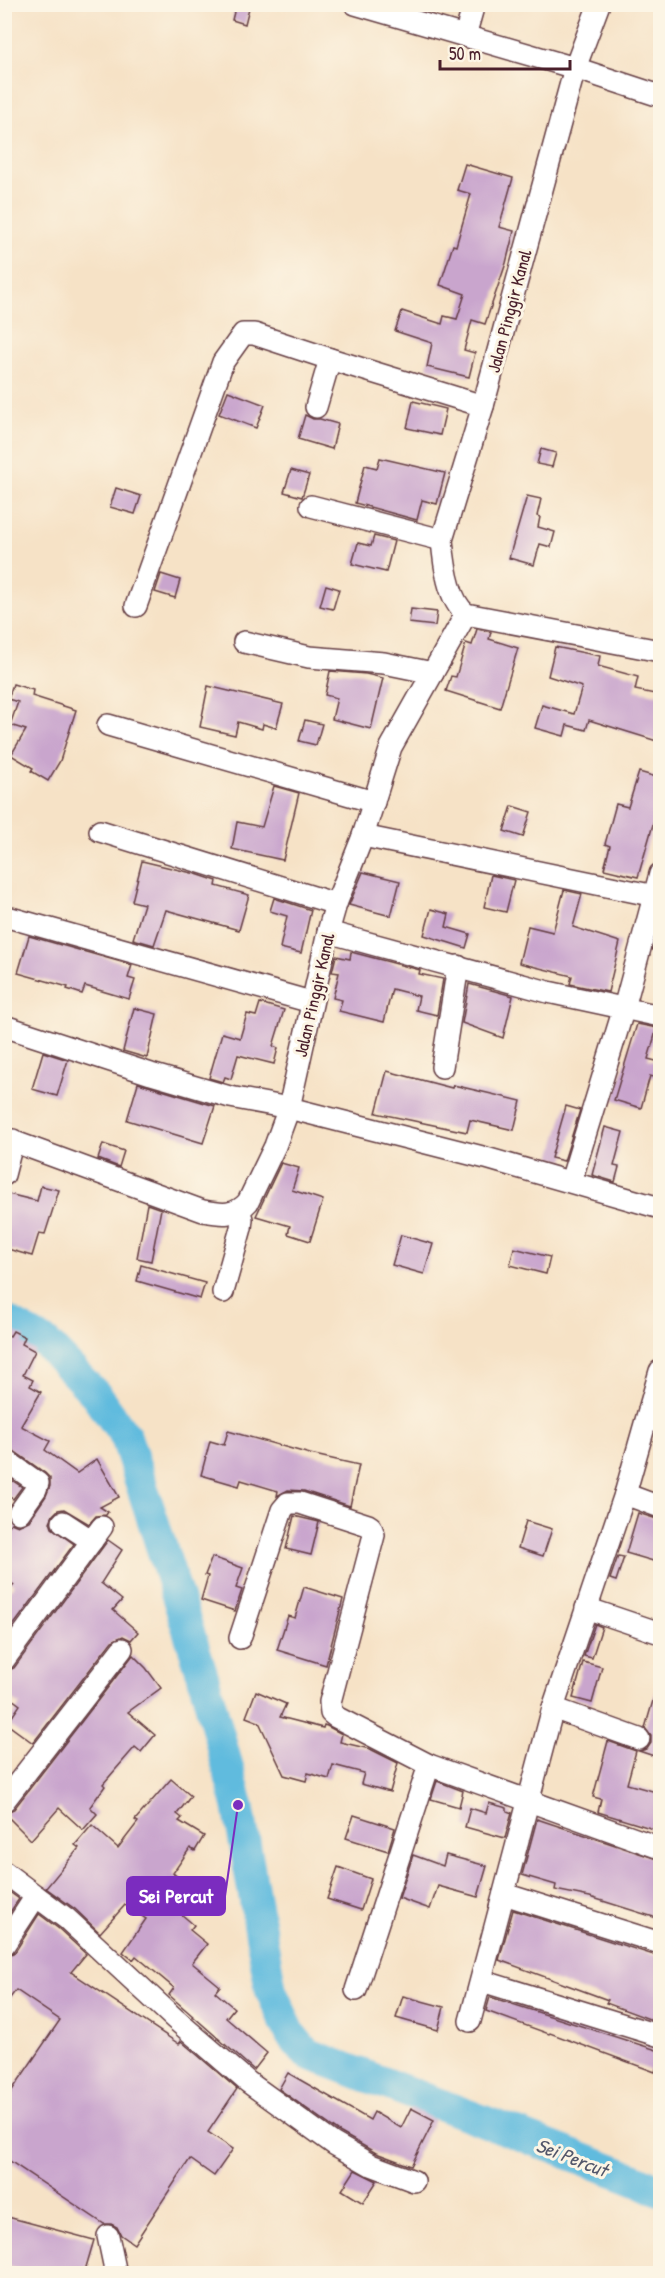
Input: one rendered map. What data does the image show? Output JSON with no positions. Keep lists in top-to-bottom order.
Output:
{
  "streets": {
    "street": ["Jalan Pinggir Kanal"]
  },
  "water": ["Sei Percut"],
  "places": ["Sei Percut"],
  "scale_bar": "50 m"
}
